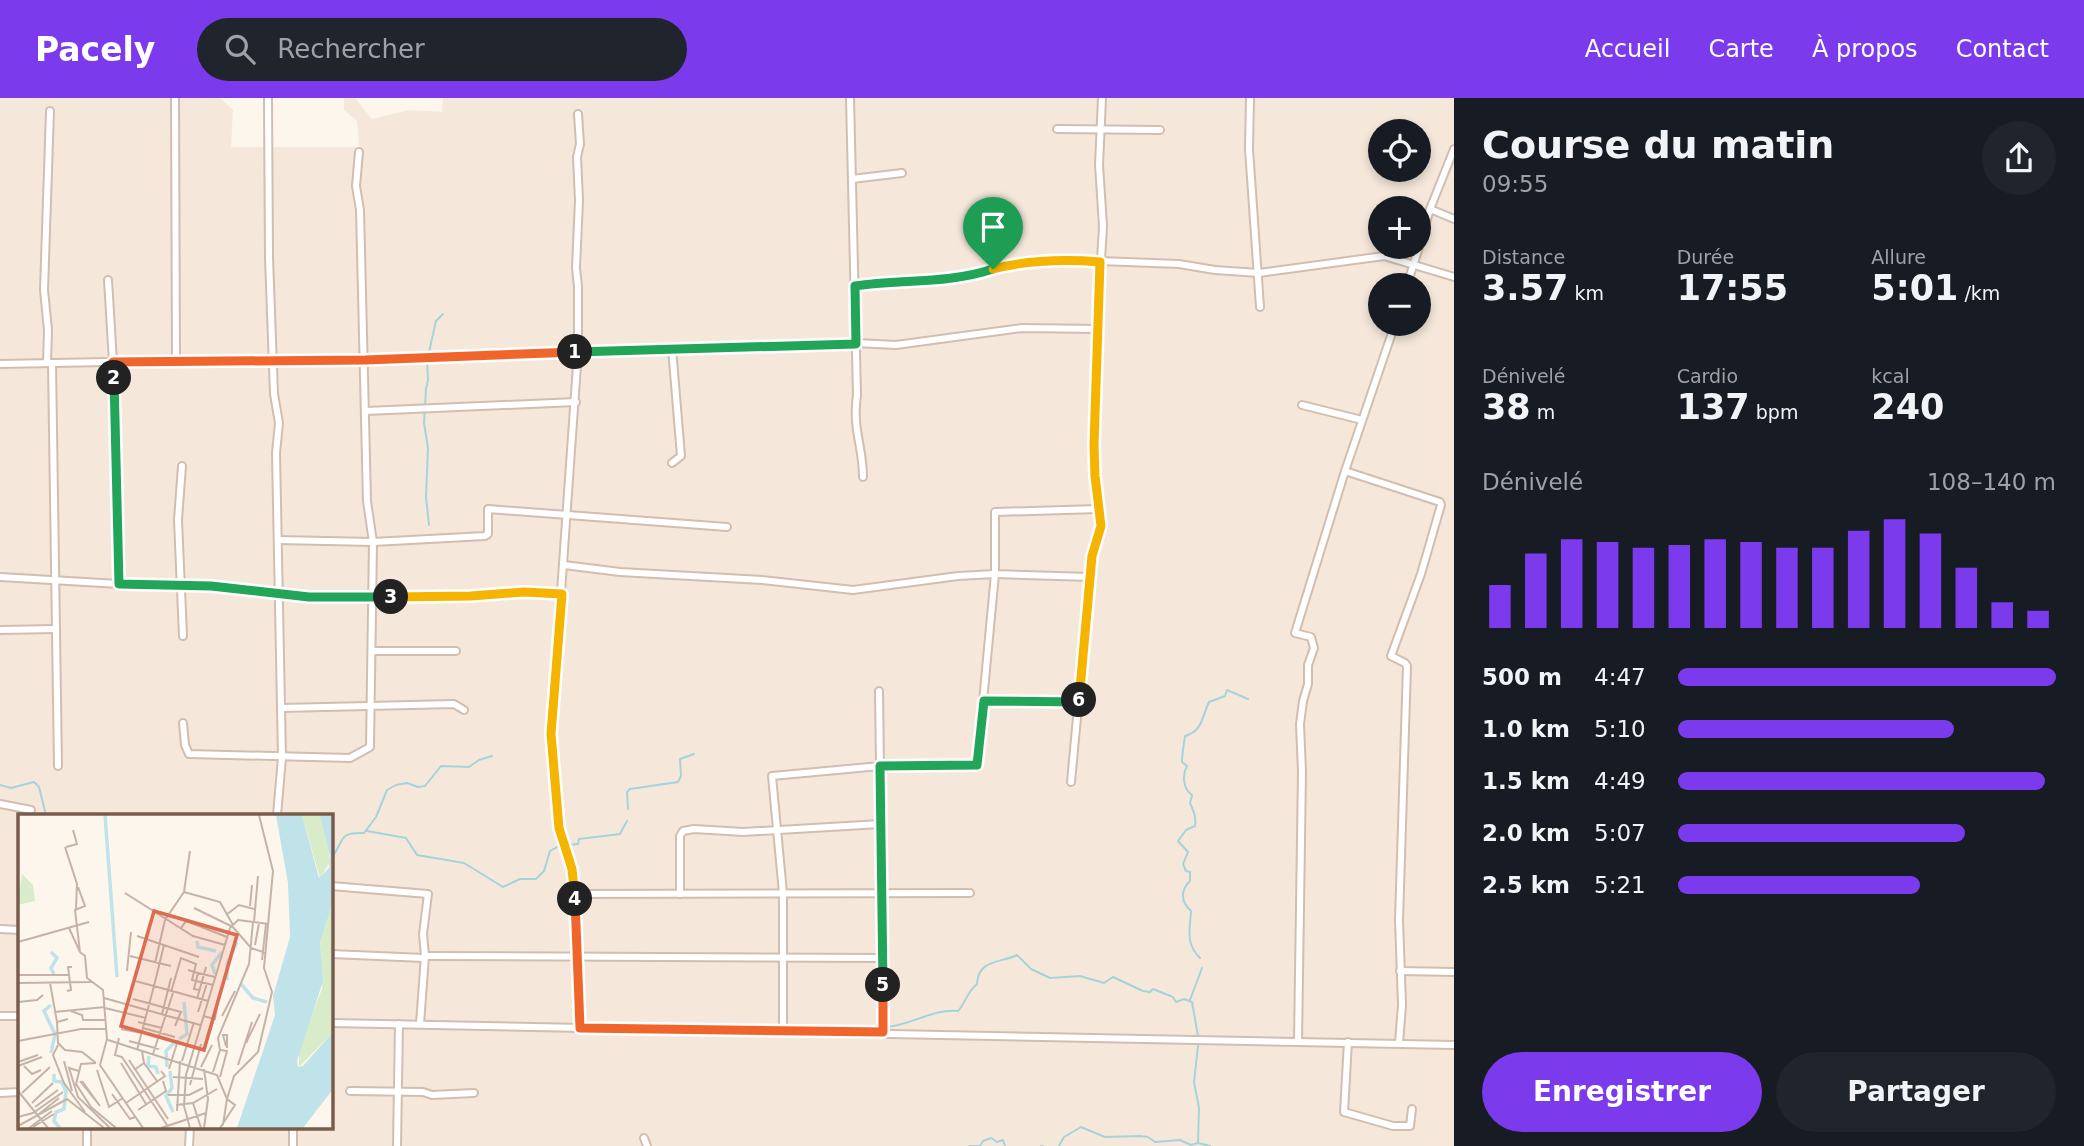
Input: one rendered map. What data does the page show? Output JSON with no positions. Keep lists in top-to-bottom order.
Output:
{
  "page": {
    "header": "Pacely",
    "search": "Rechercher",
    "nav": [
      "Accueil",
      "Carte",
      "À propos",
      "Contact"
    ],
    "heading": ["Course du matin", "09:55"],
    "map_buttons": ["+", "−"],
    "stats": [
      ["Distance", "3.57 km"],
      ["Durée", "17:55"],
      ["Allure", "5:01 /km"],
      ["Dénivelé", "38 m"],
      ["Cardio", "137 bpm"],
      ["kcal", "240"]
    ],
    "pins": [
      "1",
      "2",
      "3",
      "6",
      "4",
      "5"
    ],
    "chart": ["Dénivelé", "108–140 m"],
    "list": [
      {
        "name": "500 m",
        "note": "4:47"
      },
      {
        "name": "1.0 km",
        "note": "5:10"
      },
      {
        "name": "1.5 km",
        "note": "4:49"
      },
      {
        "name": "2.0 km",
        "note": "5:07"
      },
      {
        "name": "2.5 km",
        "note": "5:21"
      }
    ],
    "buttons": ["Enregistrer", "Partager"]
  }
}
